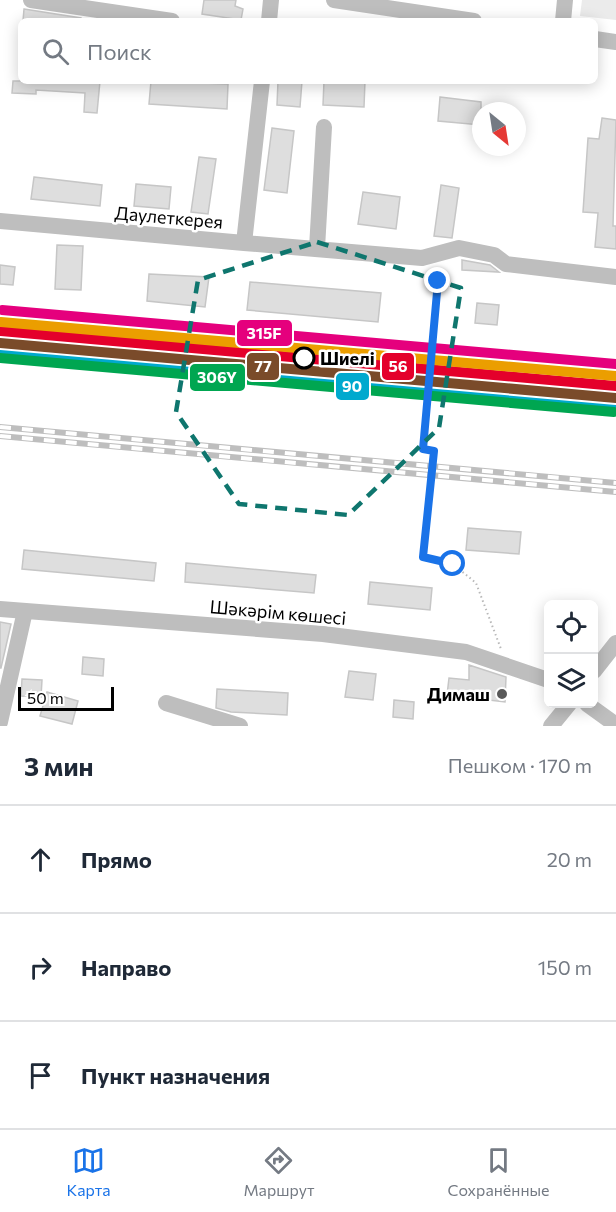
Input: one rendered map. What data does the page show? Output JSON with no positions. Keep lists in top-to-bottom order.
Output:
{
  "streets": {
    "street": ["Даулеткерея", "Шәкәрім көшесі"]
  },
  "places": ["Шиелі", "Димаш"],
  "lines": [
    "transit line 315F",
    "transit line 56",
    "transit line 77",
    "transit line 90",
    "transit line 306Y"
  ],
  "scale_bar": "50 m",
  "north": "bottom right",
  "page": {
    "search": "Поиск",
    "scale": "50 m",
    "heading": ["3 мин", "Пешком · 170 m"],
    "list": [
      ["Прямо", "20 m"],
      ["Направо", "150 m"],
      "Пункт назначения"
    ],
    "nav": ["Карта", "Маршрут", "Сохранённые"]
  }
}
